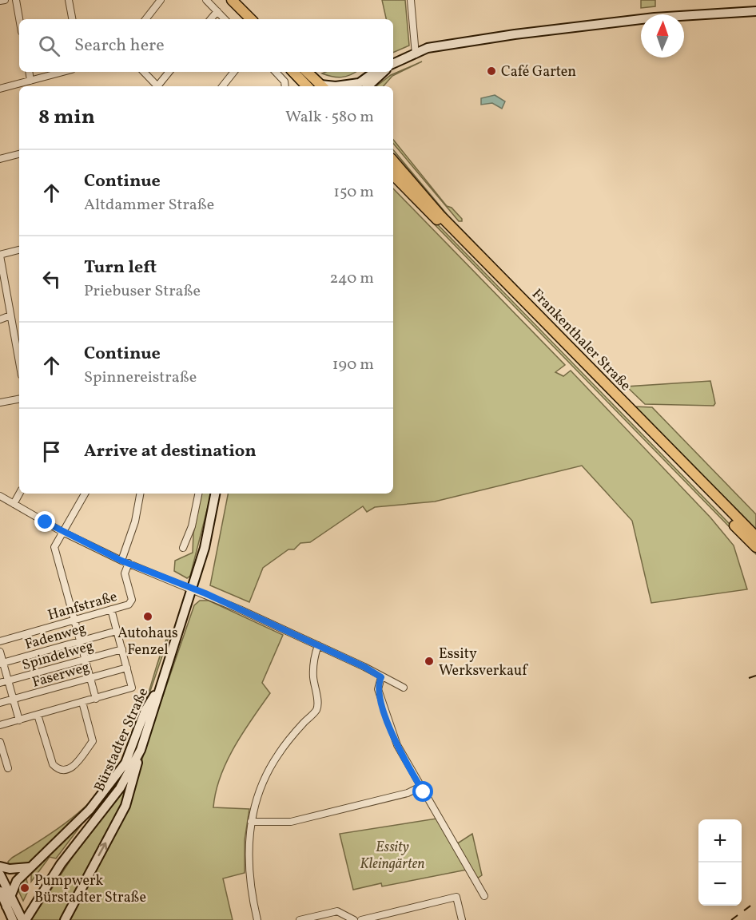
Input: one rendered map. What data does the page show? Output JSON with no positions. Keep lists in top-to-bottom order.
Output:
{
  "streets": {
    "main road": ["Frankenthaler Straße", "Bürstadter Straße"],
    "street": [
      "Hanfstraße",
      "Fadenweg",
      "Spindelweg",
      "Faserweg"
    ]
  },
  "parks": ["Essity Kleingärten"],
  "places": [
    "Café Garten",
    "Autohaus Fenzel",
    "Essity Werksverkauf",
    "Pumpwerk Bürstadter Straße"
  ],
  "north": "top",
  "page": {
    "search": "Search here",
    "heading": ["8 min", "Walk · 580 m"],
    "list": [
      ["Continue", "Altdammer Straße", "150 m"],
      ["Turn left", "Priebuser Straße", "240 m"],
      ["Continue", "Spinnereistraße", "190 m"],
      "Arrive at destination"
    ],
    "map_buttons": ["+", "−"]
  }
}
